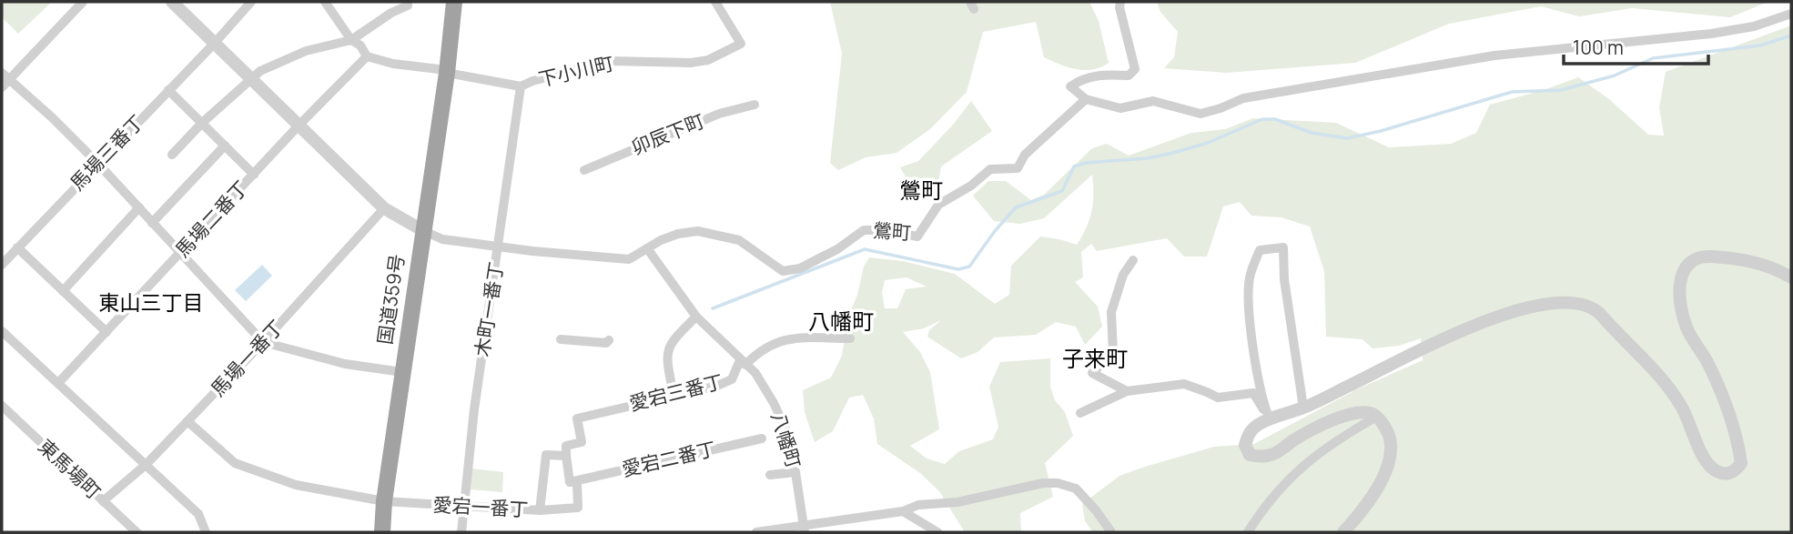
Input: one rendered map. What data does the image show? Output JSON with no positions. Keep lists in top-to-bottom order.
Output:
{
  "streets": {
    "highway": ["国道359号"],
    "street": [
      "下小川町",
      "卯辰下町",
      "馬場三番丁",
      "馬場二番丁",
      "鶯町",
      "木町一番丁",
      "馬場一番丁",
      "愛宕三番丁",
      "八幡町",
      "愛宕二番丁",
      "東馬場町",
      "愛宕一番丁"
    ]
  },
  "crossings": [
    ["下小川町", "馬場二番丁"],
    ["下小川町", "国道359号"],
    ["下小川町", "木町一番丁"],
    ["鶯町", "八幡町"],
    ["国道359号", "愛宕一番丁"],
    ["木町一番丁", "愛宕一番丁"],
    ["馬場一番丁", "東馬場町"],
    ["馬場一番丁", "愛宕一番丁"],
    ["愛宕三番丁", "八幡町"],
    ["愛宕二番丁", "愛宕一番丁"]
  ],
  "districts": [
    "鶯町",
    "東山三丁目",
    "八幡町",
    "子来町"
  ],
  "scale_bar": "100 m"
}
